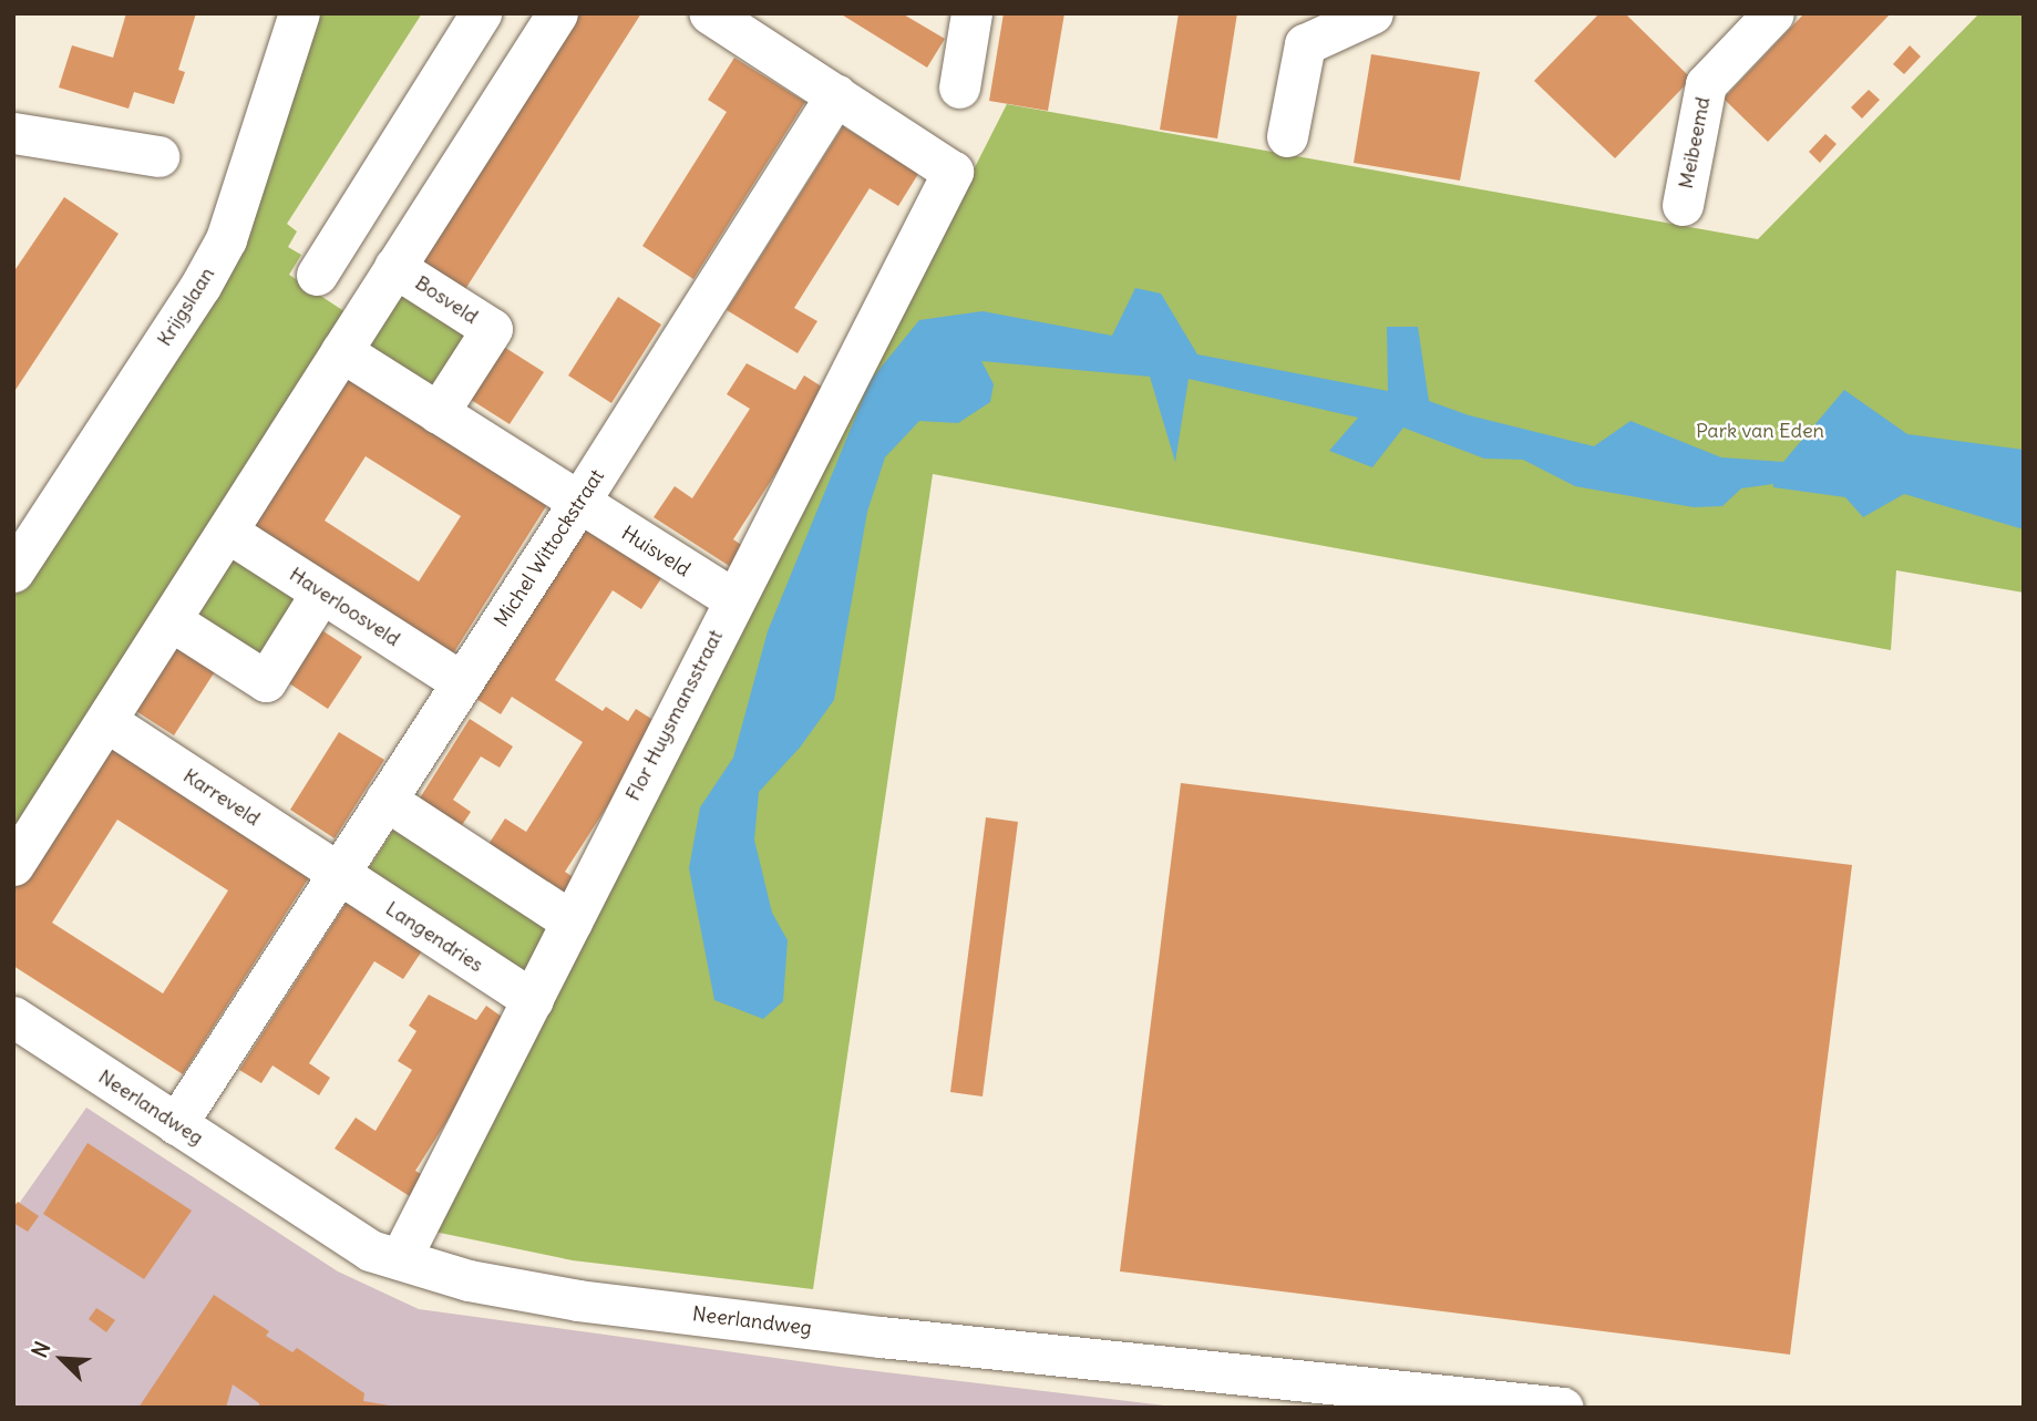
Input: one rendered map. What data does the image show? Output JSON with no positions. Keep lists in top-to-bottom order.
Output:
{
  "streets": {
    "street": [
      "Meibeemd",
      "Bosveld",
      "Krijgslaan",
      "Michel Wittockstraat",
      "Huisveld",
      "Haverloosveld",
      "Flor Huysmansstraat",
      "Karreveld",
      "Langendries",
      "Neerlandweg"
    ]
  },
  "crossings": [
    ["Michel Wittockstraat", "Huisveld"],
    ["Michel Wittockstraat", "Haverloosveld"],
    ["Michel Wittockstraat", "Flor Huysmansstraat"],
    ["Michel Wittockstraat", "Karreveld"],
    ["Michel Wittockstraat", "Langendries"],
    ["Michel Wittockstraat", "Neerlandweg"],
    ["Huisveld", "Flor Huysmansstraat"],
    ["Flor Huysmansstraat", "Langendries"],
    ["Flor Huysmansstraat", "Neerlandweg"],
    ["Karreveld", "Langendries"]
  ],
  "parks": ["Park van Eden"],
  "north": "top left"
}
